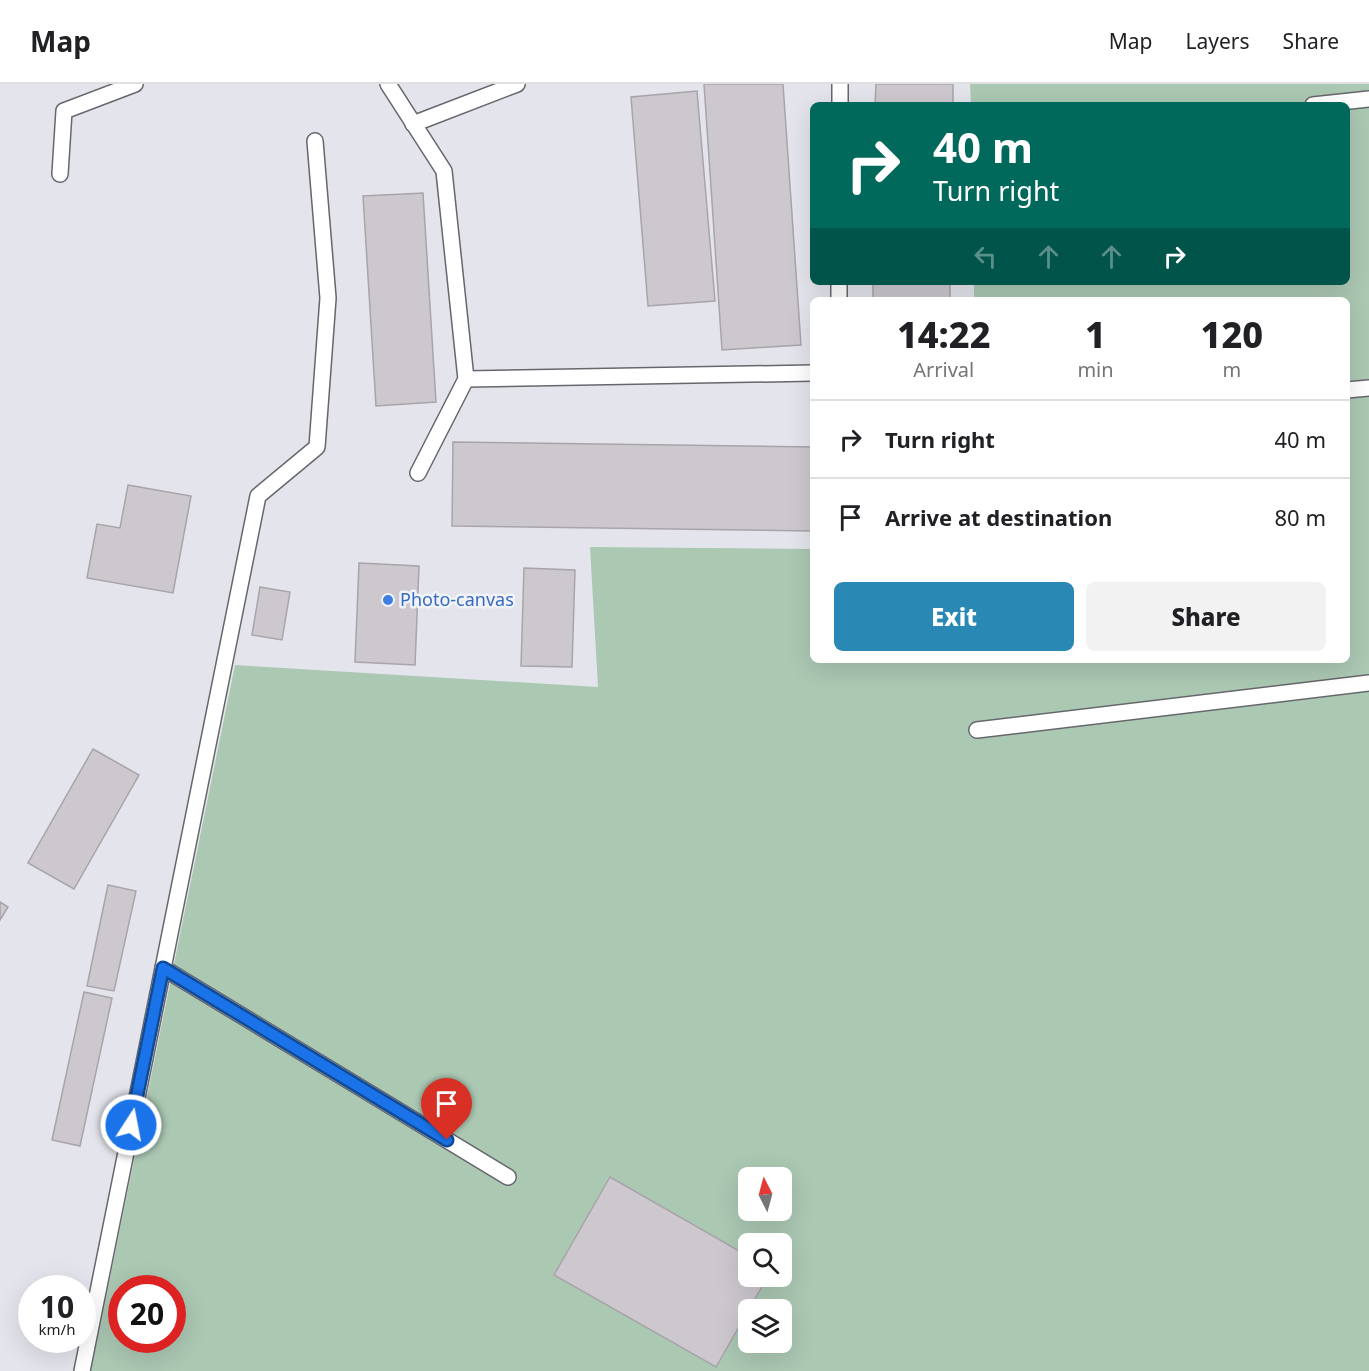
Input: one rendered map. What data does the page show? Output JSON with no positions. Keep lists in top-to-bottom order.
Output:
{
  "places": ["Photo-canvas"],
  "north": "top",
  "page": {
    "header": "Map",
    "nav": ["Map", "Layers", "Share"],
    "turn": ["40 m", "Turn right"],
    "eta": [
      "14:22",
      "Arrival",
      "1",
      "min",
      "120",
      "m"
    ],
    "list": [
      {
        "name": "Turn right",
        "value": "40 m"
      },
      {
        "name": "Arrive at destination",
        "value": "80 m"
      }
    ],
    "buttons": ["Exit", "Share"],
    "speed": "10 km/h",
    "limit": "20"
  }
}
